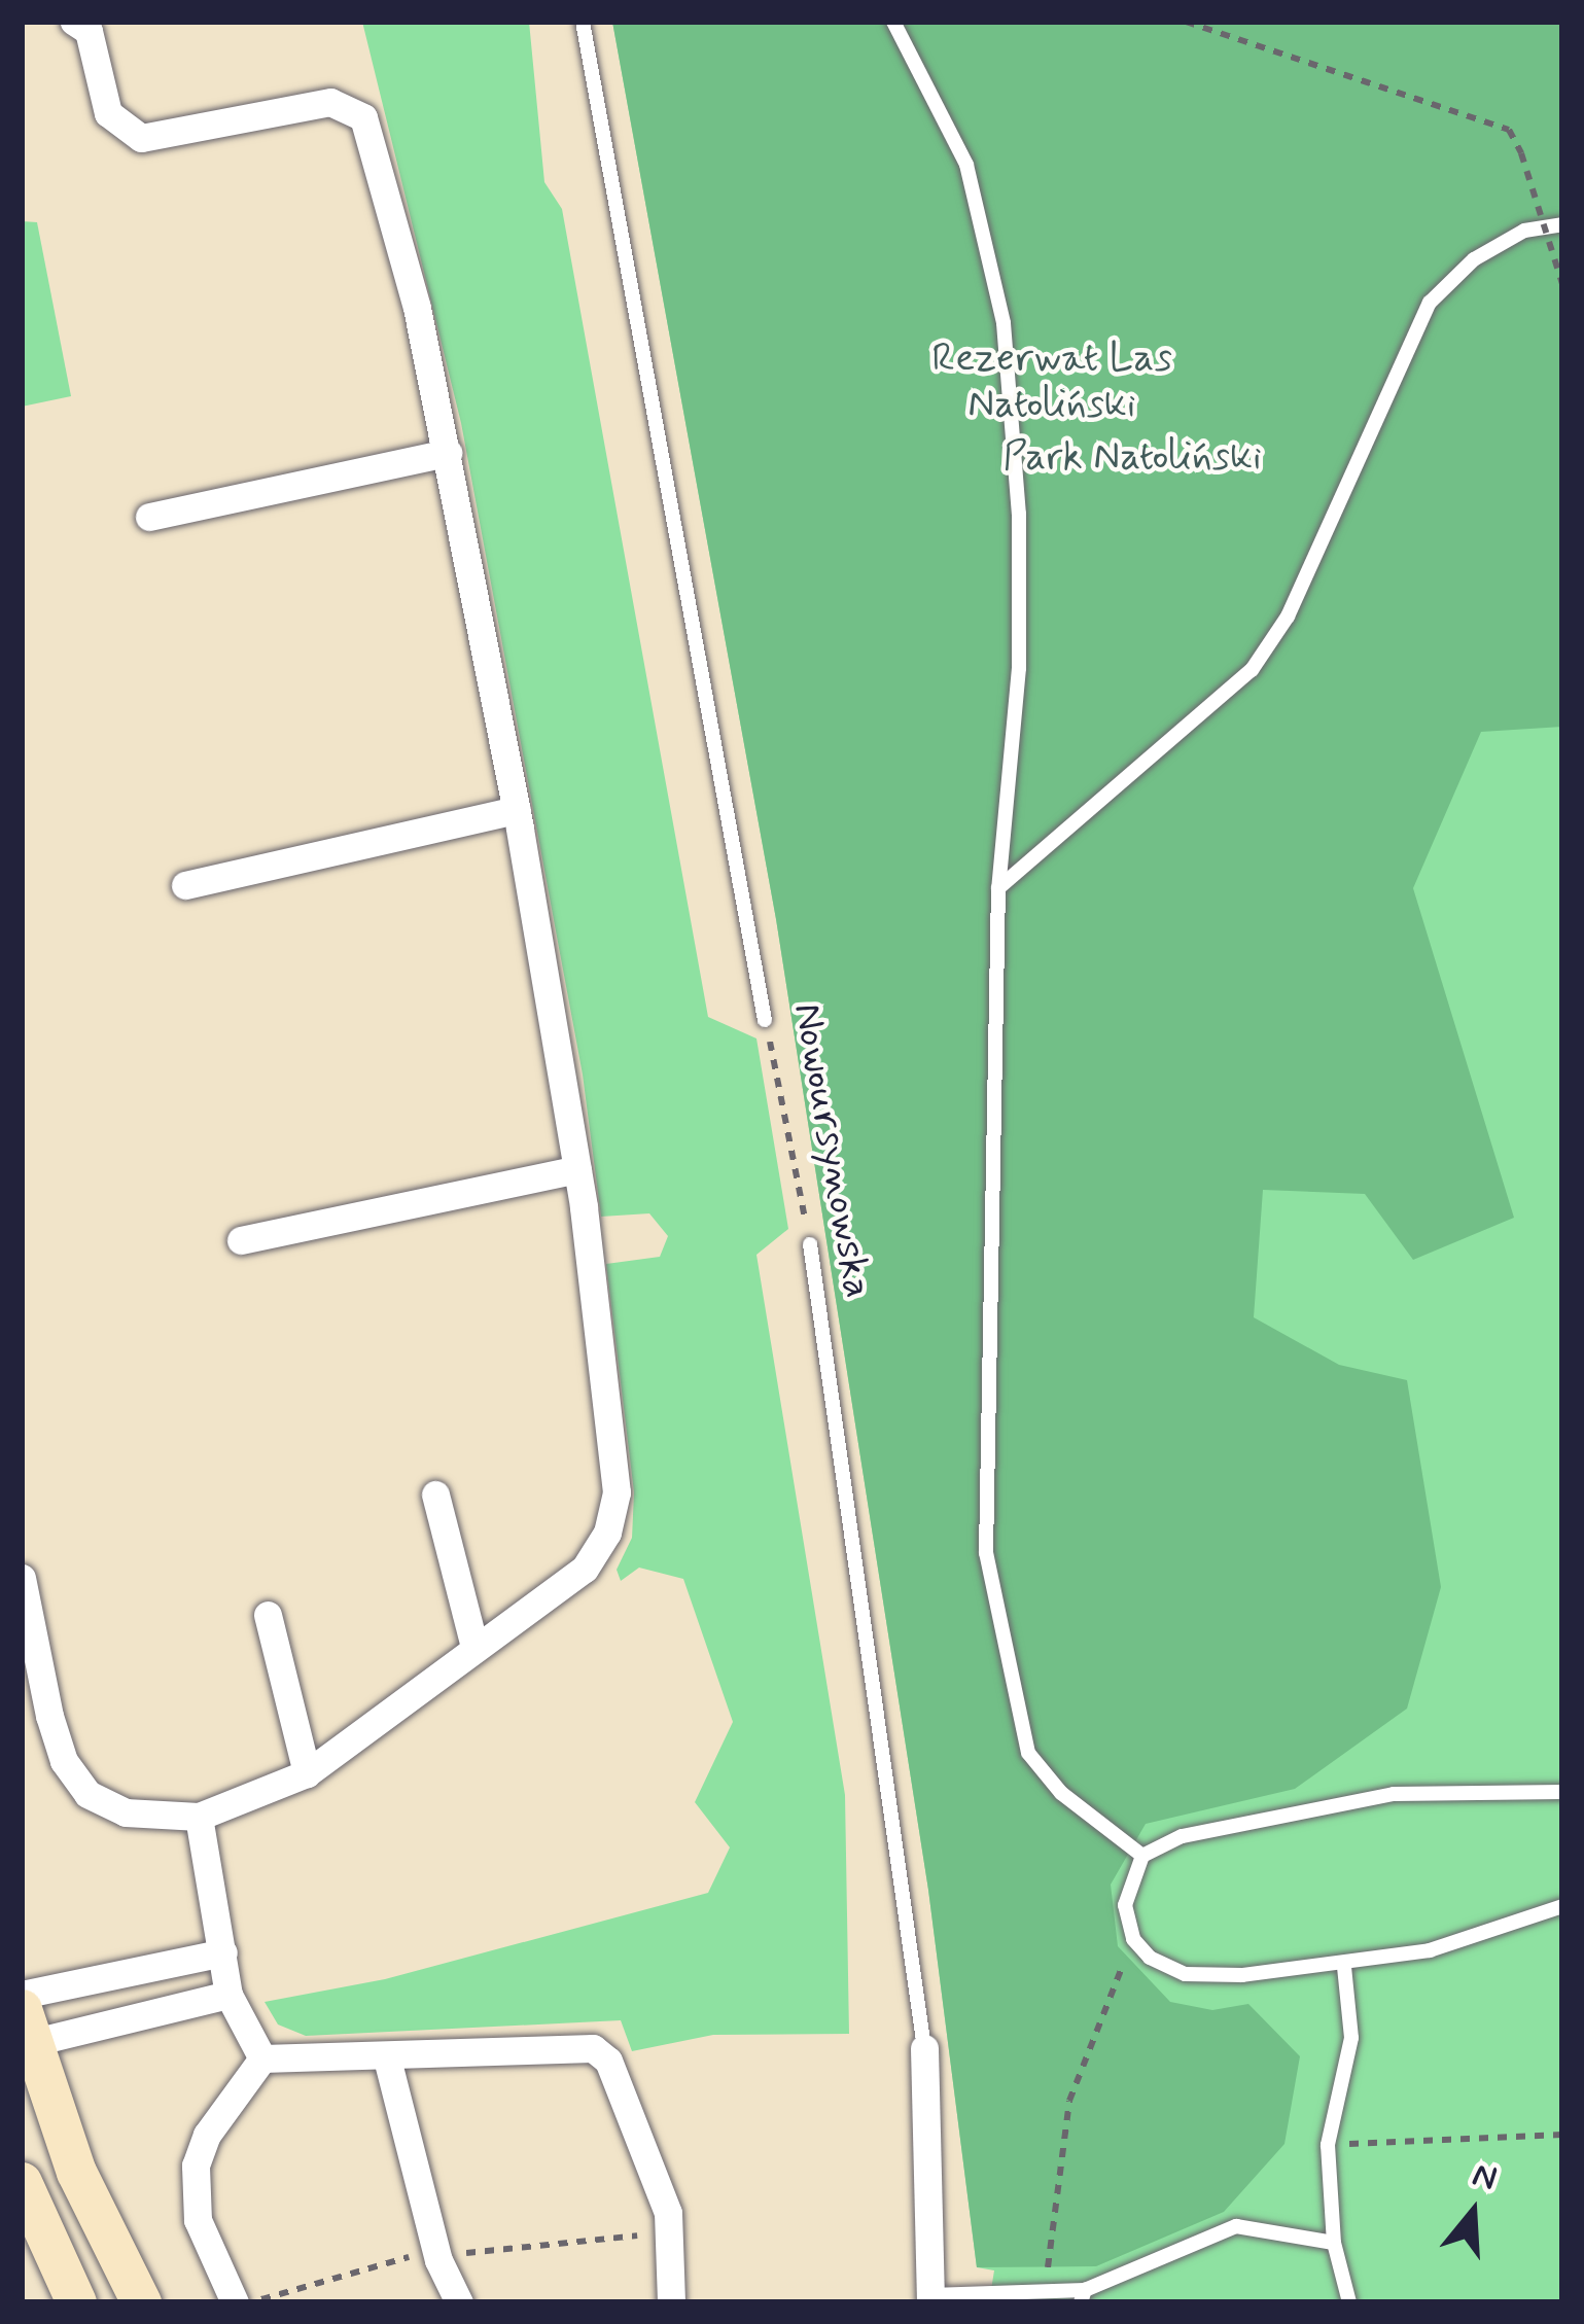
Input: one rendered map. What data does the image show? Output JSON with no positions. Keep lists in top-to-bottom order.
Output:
{
  "streets": {
    "street": ["Nowoursynowska"]
  },
  "parks": ["Rezerwat Las Natoliński", "Park Natoliński"],
  "north": "top"
}
